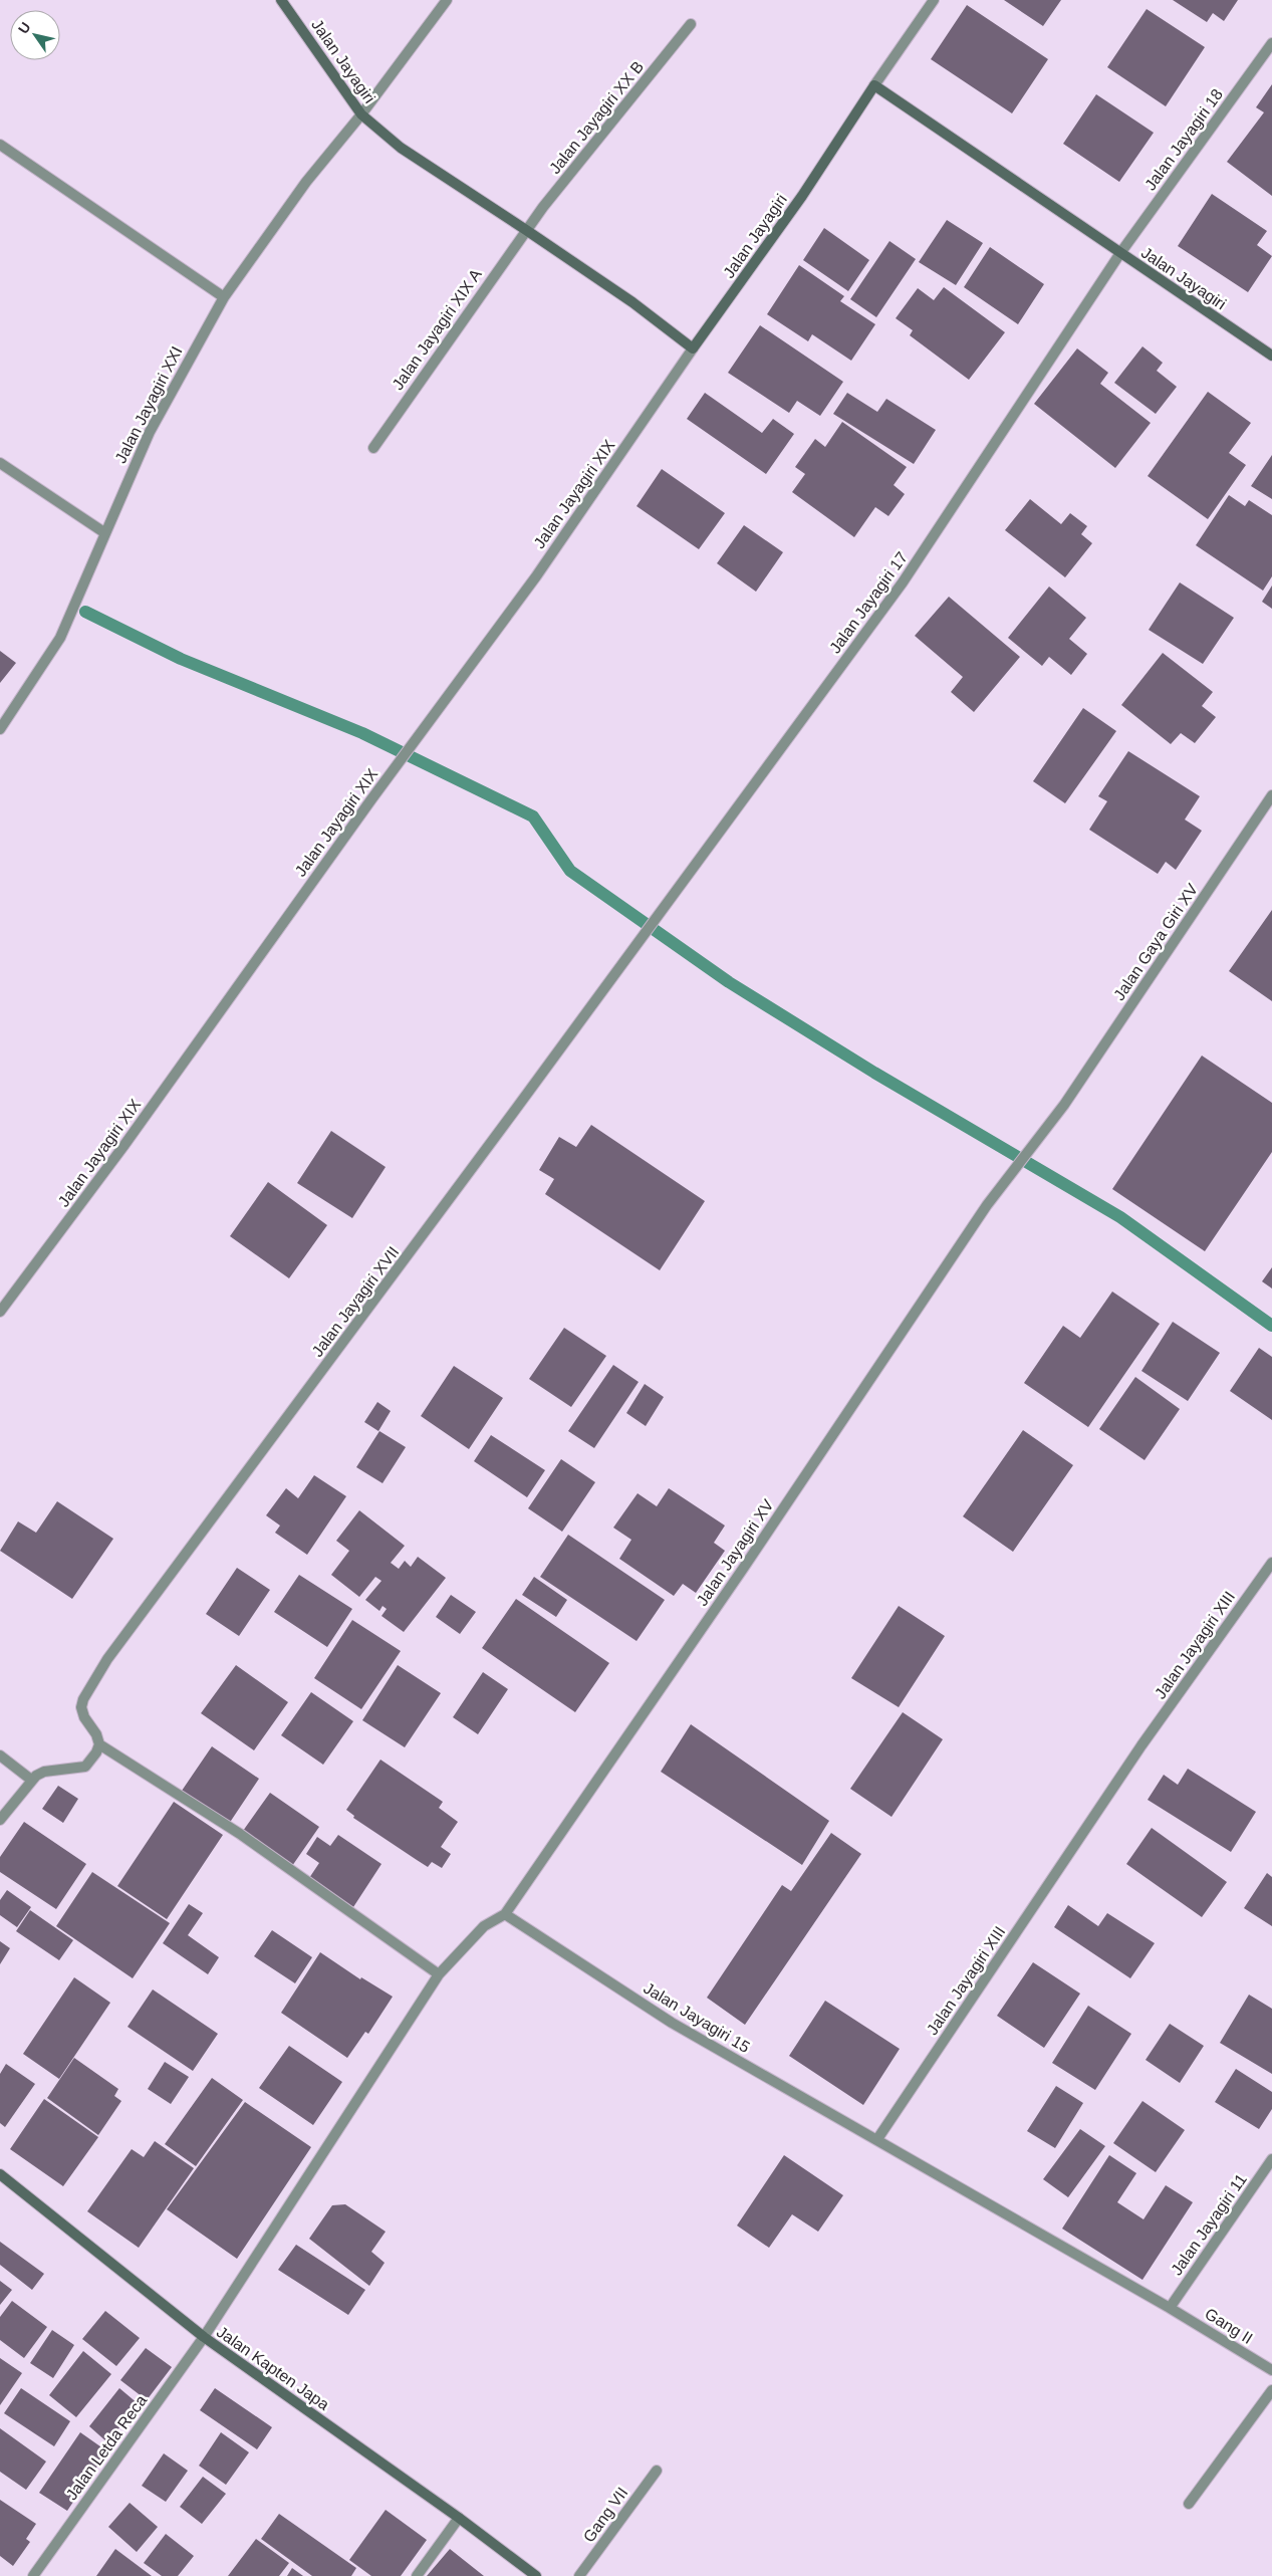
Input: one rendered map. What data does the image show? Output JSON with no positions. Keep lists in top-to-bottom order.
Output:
{
  "streets": {
    "street": [
      "Jalan Jayagiri",
      "Jalan Jayagiri XX B",
      "Jalan Jayagiri 18",
      "Jalan Jayagiri XIX A",
      "Jalan Jayagiri XXI",
      "Jalan Jayagiri XIX",
      "Jalan Jayagiri 17",
      "Jalan Gaya Giri XV",
      "Jalan Jayagiri XVII",
      "Jalan Jayagiri XV",
      "Jalan Jayagiri XIII",
      "Jalan Jayagiri 15",
      "Jalan Jayagiri 11",
      "Gang II",
      "Jalan Kapten Japa",
      "Jalan Letda Reca",
      "Gang VII"
    ]
  },
  "crossings": [
    ["Jalan Jayagiri", "Jalan Jayagiri XX B"],
    ["Jalan Jayagiri", "Jalan Jayagiri 18"],
    ["Jalan Jayagiri", "Jalan Jayagiri XIX A"],
    ["Jalan Jayagiri", "Jalan Jayagiri XXI"],
    ["Jalan Jayagiri", "Jalan Jayagiri XIX"],
    ["Jalan Jayagiri", "Jalan Jayagiri 17"],
    ["Jalan Jayagiri XX B", "Jalan Jayagiri XIX A"],
    ["Jalan Jayagiri 18", "Jalan Jayagiri 17"],
    ["Jalan Jayagiri 17", "Jalan Jayagiri XVII"],
    ["Jalan Gaya Giri XV", "Jalan Jayagiri XV"],
    ["Jalan Jayagiri XV", "Jalan Jayagiri 15"],
    ["Jalan Jayagiri XV", "Jalan Letda Reca"],
    ["Jalan Jayagiri XIII", "Jalan Jayagiri 15"],
    ["Jalan Jayagiri 15", "Jalan Letda Reca"],
    ["Jalan Jayagiri 11", "Gang II"],
    ["Jalan Kapten Japa", "Jalan Letda Reca"]
  ],
  "north": "top left"
}
